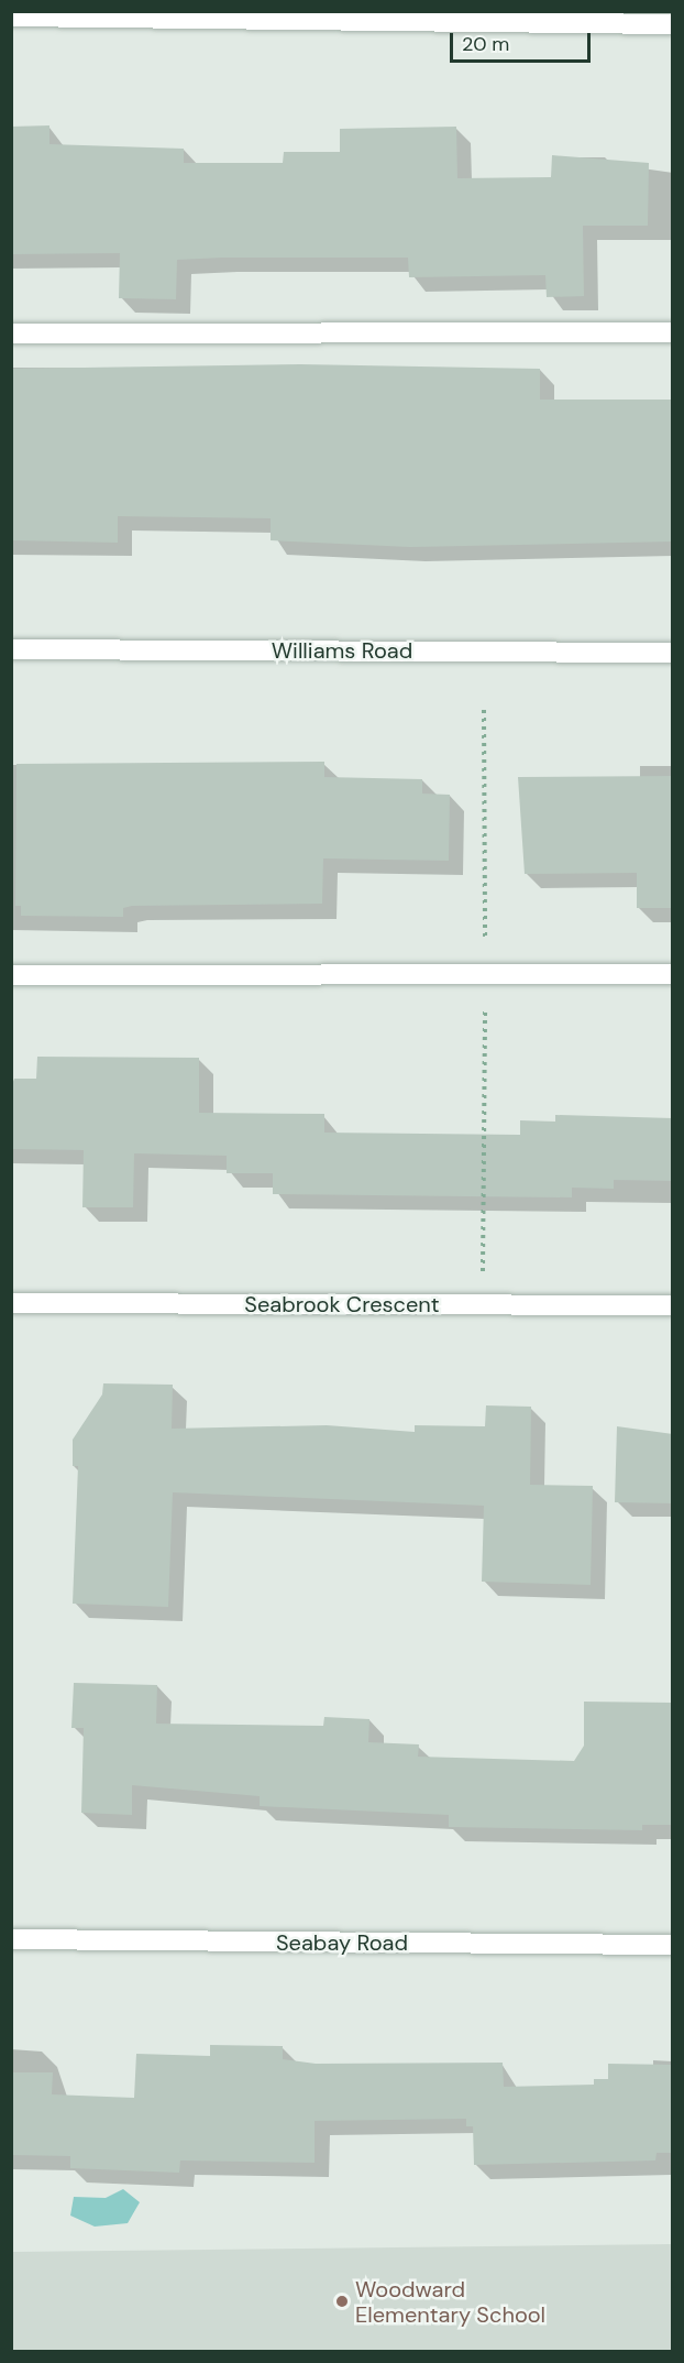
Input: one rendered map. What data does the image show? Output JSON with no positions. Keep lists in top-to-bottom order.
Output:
{
  "streets": {
    "street": ["Williams Road", "Seabrook Crescent", "Seabay Road"]
  },
  "places": ["Woodward Elementary School"],
  "scale_bar": "20 m"
}
